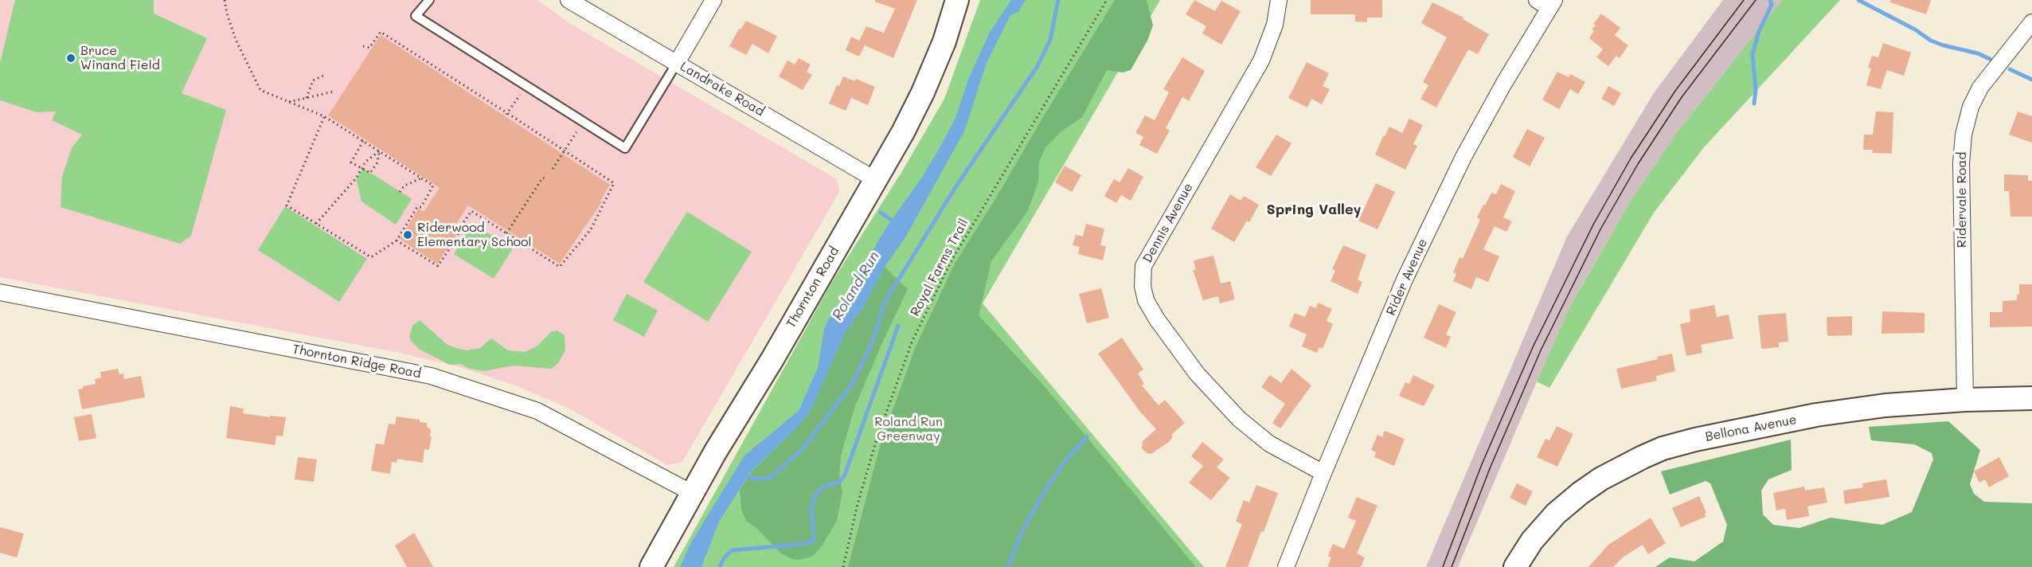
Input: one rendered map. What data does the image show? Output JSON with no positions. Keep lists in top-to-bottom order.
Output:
{
  "streets": {
    "street": [
      "Landrake Road",
      "Ridervale Road",
      "Dennis Avenue",
      "Rider Avenue",
      "Thornton Road",
      "Thornton Ridge Road",
      "Bellona Avenue"
    ],
    "path": ["Royal Farms Trail"]
  },
  "crossings": [
    ["Landrake Road", "Thornton Road"],
    ["Ridervale Road", "Bellona Avenue"],
    ["Dennis Avenue", "Rider Avenue"],
    ["Thornton Road", "Thornton Ridge Road"]
  ],
  "districts": ["Spring Valley"],
  "water": ["Roland Run"],
  "parks": ["Roland Run Greenway"],
  "places": ["Bruce Winand Field", "Riderwood Elementary School"]
}
